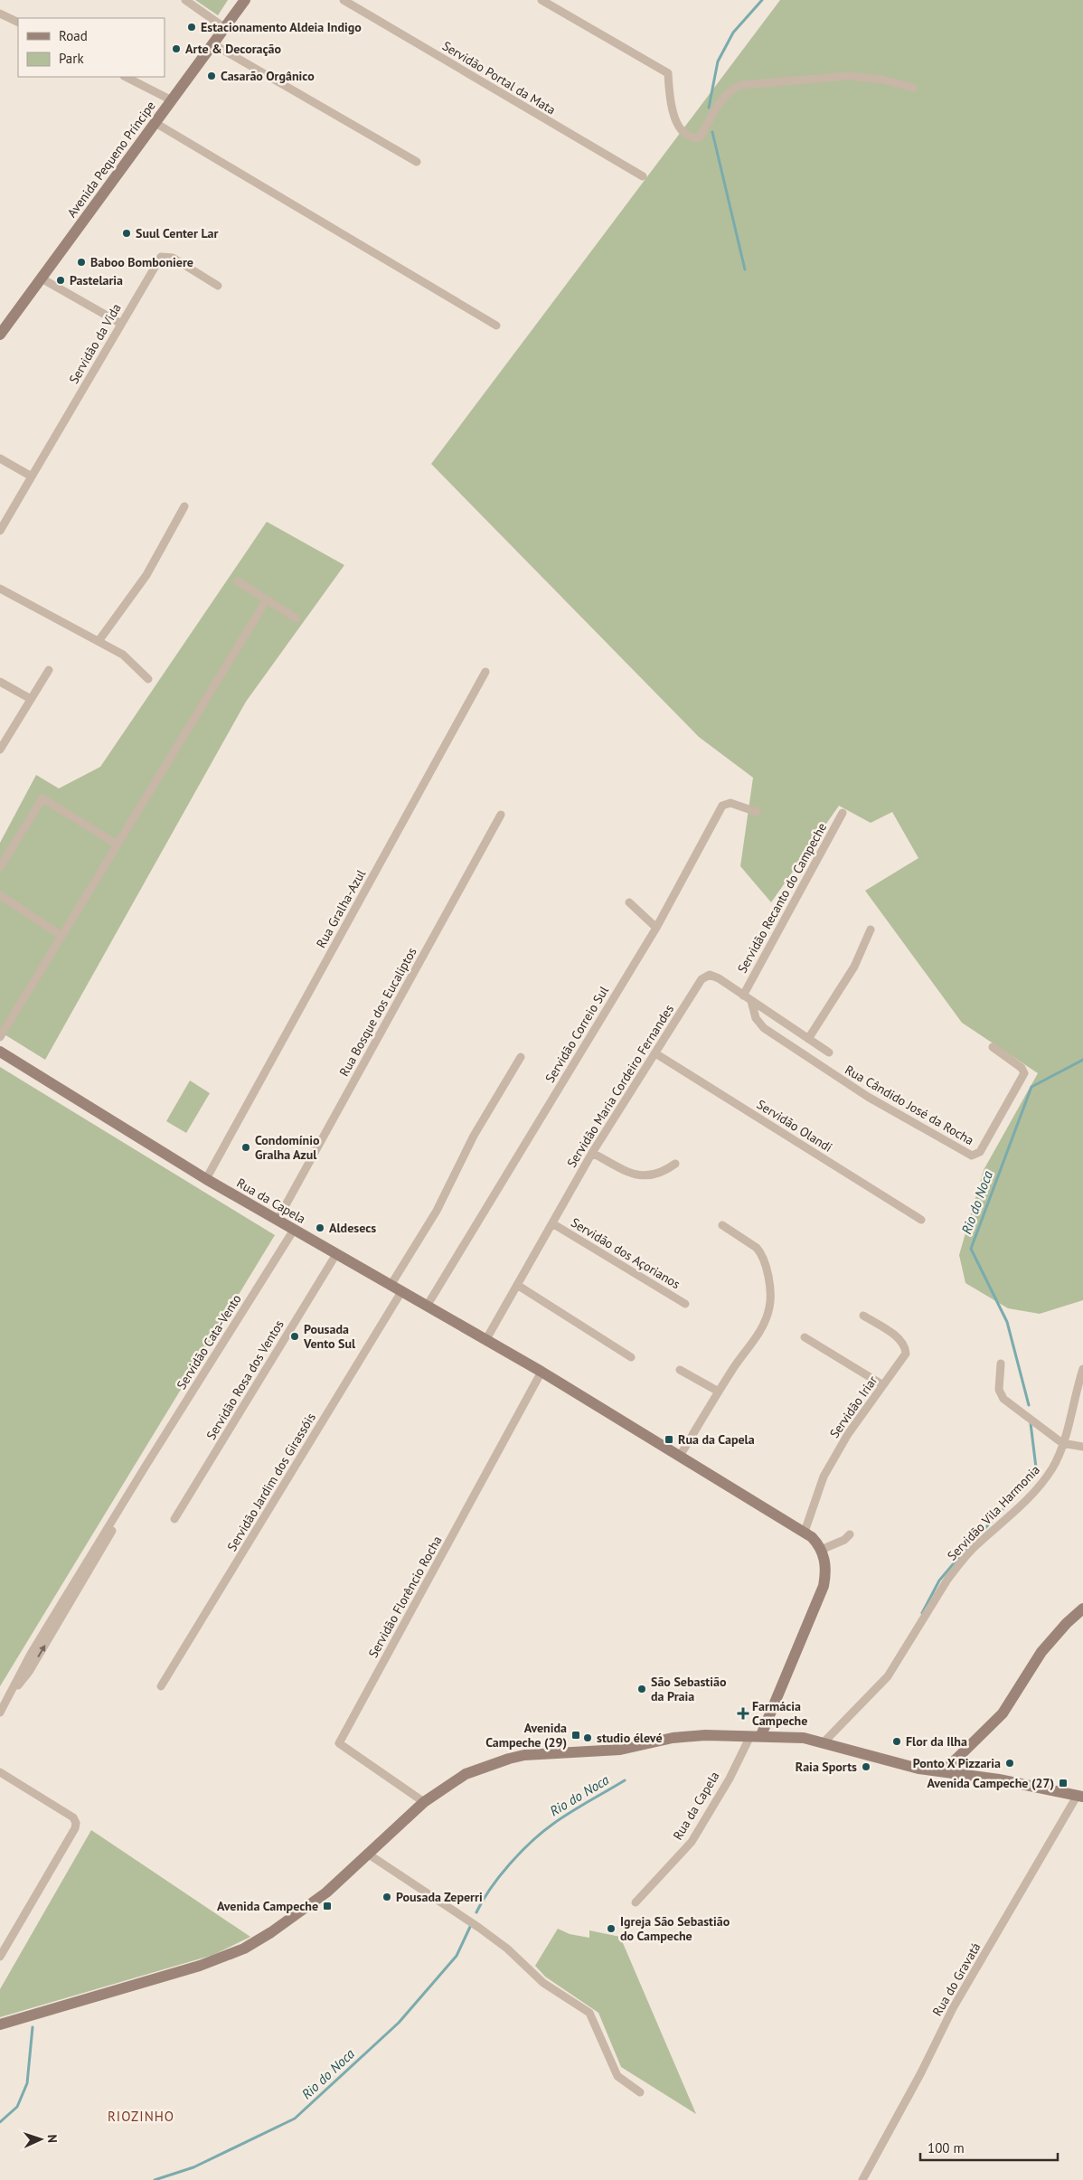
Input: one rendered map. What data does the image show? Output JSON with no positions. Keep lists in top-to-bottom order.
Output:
{
  "streets": {
    "main road": ["Avenida Pequeno Príncipe", "Rua da Capela"],
    "street": [
      "Servidão Portal da Mata",
      "Servidão da Vida",
      "Servidão Recanto do Campeche",
      "Rua Gralha-Azul",
      "Rua Bosque dos Eucaliptos",
      "Servidão Correio Sul",
      "Servidão Maria Cordeiro Fernandes",
      "Rua Cândido José da Rocha",
      "Servidão Olandi",
      "Servidão dos Açorianos",
      "Servidão Cata-Vento",
      "Servidão Rosa dos Ventos",
      "Servidão Iriar",
      "Servidão Jardim dos Girassóis",
      "Servidão Vila Harmonia",
      "Servidão Florêncio Rocha",
      "Rua do Gravatá"
    ]
  },
  "crossings": [
    ["Servidão Recanto do Campeche", "Servidão Maria Cordeiro Fernandes"],
    ["Rua Gralha-Azul", "Rua da Capela"],
    ["Rua Bosque dos Eucaliptos", "Rua da Capela"],
    ["Servidão Correio Sul", "Rua da Capela"],
    ["Servidão Maria Cordeiro Fernandes", "Rua Cândido José da Rocha"],
    ["Servidão Maria Cordeiro Fernandes", "Servidão Olandi"],
    ["Servidão Maria Cordeiro Fernandes", "Rua da Capela"],
    ["Servidão Maria Cordeiro Fernandes", "Servidão dos Açorianos"],
    ["Rua da Capela", "Servidão Cata-Vento"],
    ["Rua da Capela", "Servidão Rosa dos Ventos"],
    ["Rua da Capela", "Servidão Iriar"],
    ["Rua da Capela", "Servidão Jardim dos Girassóis"],
    ["Rua da Capela", "Servidão Florêncio Rocha"]
  ],
  "districts": ["RIOZINHO"],
  "water": ["Rio do Noca"],
  "places": {
    "other": [
      "Estacionamento Aldeia Indigo",
      "Arte & Decoração",
      "Casarão Orgânico",
      "Suul Center Lar",
      "Baboo Bomboniere",
      "Pastelaria",
      "Condomínio Gralha Azul",
      "Aldesecs",
      "Pousada Vento Sul",
      "São Sebastião da Praia",
      "studio élevé",
      "Flor da Ilha",
      "Ponto X Pizzaria",
      "Raia Sports",
      "Pousada Zeperri",
      "Igreja São Sebastião do Campeche"
    ],
    "transit": [
      "Rua da Capela",
      "Avenida Campeche (29)",
      "Avenida Campeche (27)",
      "Avenida Campeche"
    ],
    "health": ["Farmácia Campeche"]
  },
  "legend": ["Road", "Park"],
  "scale_bar": "100 m",
  "north": "right"
}
